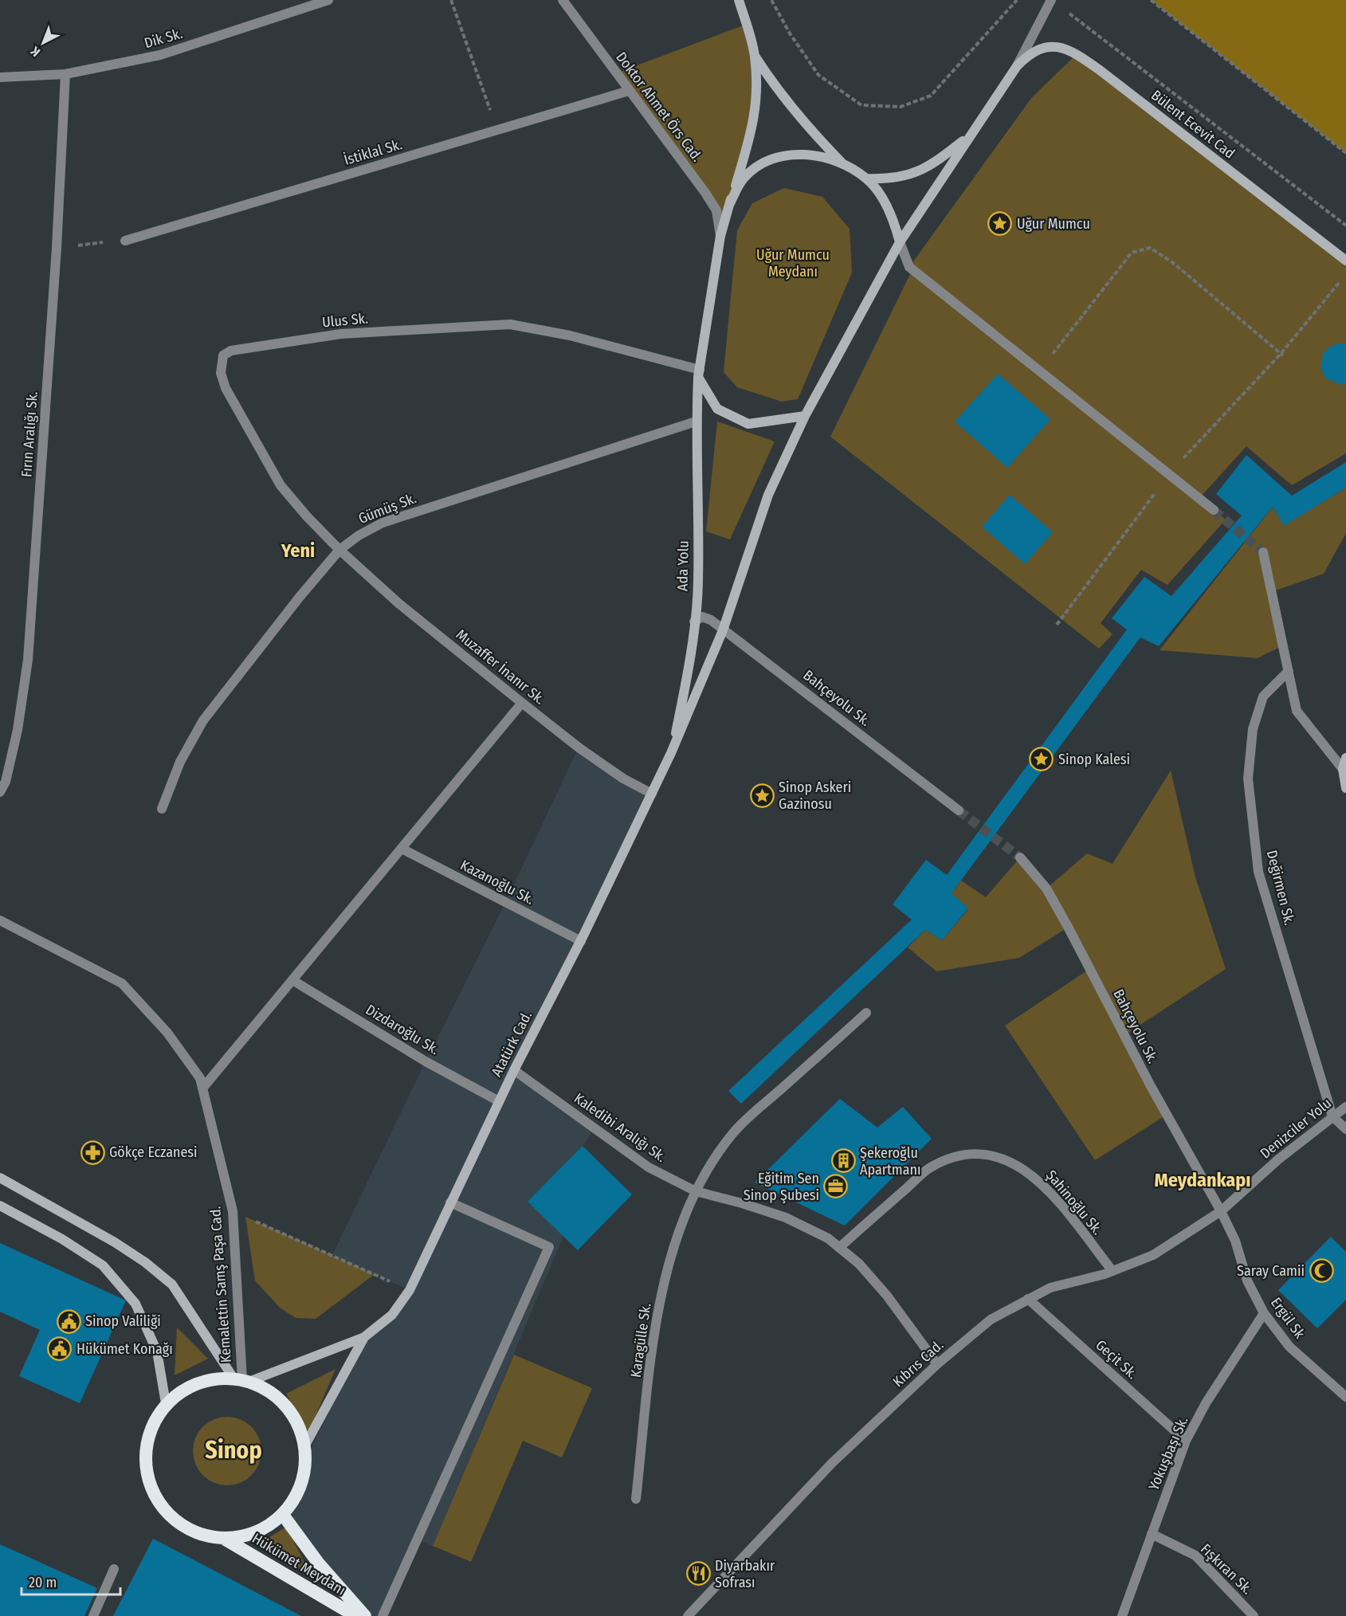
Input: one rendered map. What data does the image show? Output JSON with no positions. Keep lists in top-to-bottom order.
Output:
{
  "streets": {
    "highway": ["Hükümet Meydanı"],
    "main road": ["Bülent Ecevit Cad", "Ada Yolu", "Atatürk Cad."],
    "street": [
      "Dik Sk.",
      "Doktor Ahmet Örs Cad.",
      "İstiklal Sk.",
      "Ulus Sk.",
      "Fırın Aralığı Sk.",
      "Gümüş Sk.",
      "Muzaffer İnanır Sk.",
      "Bahçeyolu Sk.",
      "Kazanoğlu Sk.",
      "Değirmen Sk.",
      "Dizdaroğlu Sk.",
      "Kaledibi Aralığı Sk.",
      "Denizciler Yolu",
      "Şahinoğlu Sk.",
      "Kemalettin Samş Paşa Cad.",
      "Ergül Sk",
      "Karagülle Sk.",
      "Geçit Sk.",
      "Kıbrıs Cad.",
      "Yokuşbaşı Sk.",
      "Fışkıran Sk."
    ]
  },
  "crossings": [
    ["Dik Sk.", "Fırın Aralığı Sk."],
    ["Doktor Ahmet Örs Cad.", "İstiklal Sk."],
    ["Doktor Ahmet Örs Cad.", "Ada Yolu"],
    ["Ulus Sk.", "Gümüş Sk."],
    ["Ulus Sk.", "Ada Yolu"],
    ["Ulus Sk.", "Muzaffer İnanır Sk."],
    ["Gümüş Sk.", "Ada Yolu"],
    ["Gümüş Sk.", "Muzaffer İnanır Sk."],
    ["Ada Yolu", "Bahçeyolu Sk."],
    ["Ada Yolu", "Atatürk Cad."],
    ["Muzaffer İnanır Sk.", "Atatürk Cad."],
    ["Bahçeyolu Sk.", "Denizciler Yolu"],
    ["Bahçeyolu Sk.", "Ergül Sk"],
    ["Bahçeyolu Sk.", "Kıbrıs Cad."],
    ["Kazanoğlu Sk.", "Atatürk Cad."],
    ["Değirmen Sk.", "Denizciler Yolu"],
    ["Dizdaroğlu Sk.", "Atatürk Cad."],
    ["Atatürk Cad.", "Kaledibi Aralığı Sk."],
    ["Kaledibi Aralığı Sk.", "Şahinoğlu Sk."],
    ["Kaledibi Aralığı Sk.", "Karagülle Sk."],
    ["Kaledibi Aralığı Sk.", "Kıbrıs Cad."],
    ["Denizciler Yolu", "Ergül Sk"],
    ["Denizciler Yolu", "Kıbrıs Cad."],
    ["Şahinoğlu Sk.", "Kıbrıs Cad."],
    ["Kemalettin Samş Paşa Cad.", "Hükümet Meydanı"],
    ["Ergül Sk", "Kıbrıs Cad."],
    ["Ergül Sk", "Yokuşbaşı Sk."],
    ["Geçit Sk.", "Kıbrıs Cad."],
    ["Geçit Sk.", "Yokuşbaşı Sk."],
    ["Yokuşbaşı Sk.", "Fışkıran Sk."]
  ],
  "districts": ["Yeni", "Meydankapı", "Sinop"],
  "parks": ["Uğur Mumcu Meydanı"],
  "places": {
    "place": ["Uğur Mumcu", "Sinop Kalesi", "Sinop Askeri Gazinosu"],
    "pharmacy": ["Gökçe Eczanesi"],
    "building": ["Şekeroğlu Apartmanı"],
    "office": ["Eğitim Sen Sinop Şubesi"],
    "mosque": ["Saray Camii"],
    "public building": ["Sinop Valiliği", "Hükümet Konağı"],
    "restaurant": ["Diyarbakır Sofrası"]
  },
  "scale_bar": "20 m",
  "north": "bottom left"
}
